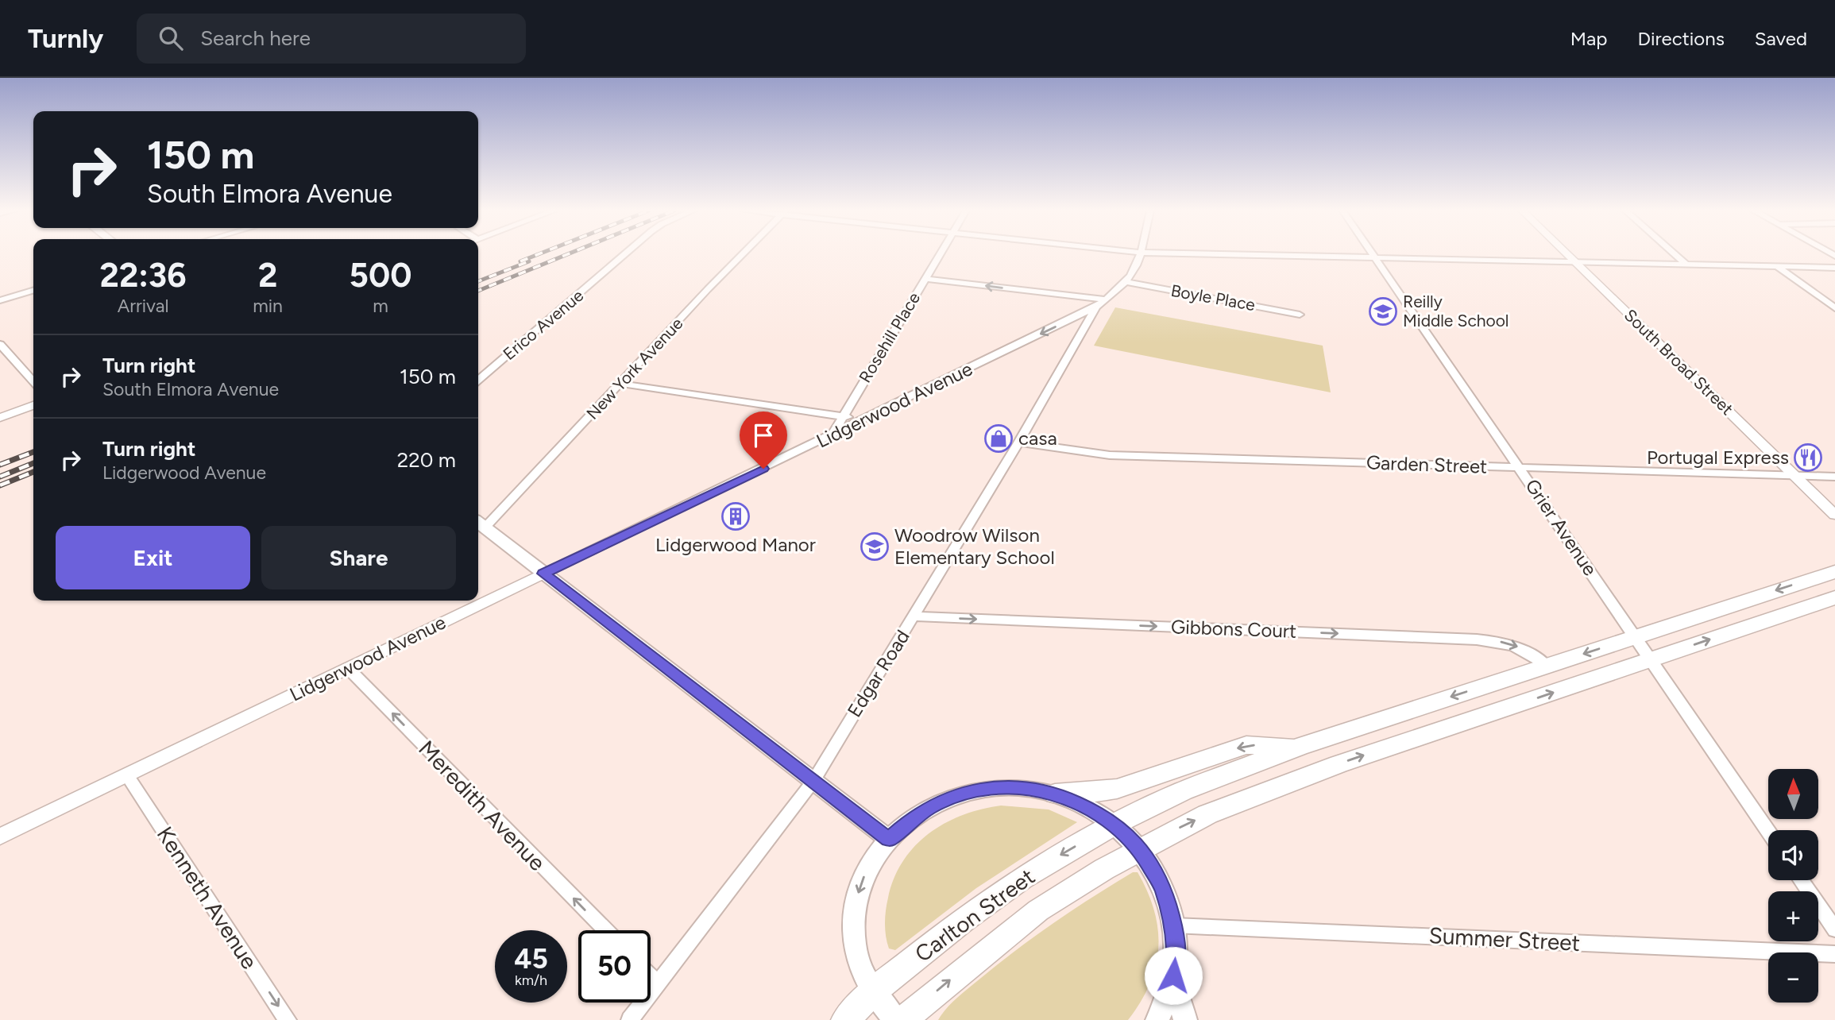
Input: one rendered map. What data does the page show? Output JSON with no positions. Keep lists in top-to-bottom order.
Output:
{
  "streets": {
    "highway": ["Carlton Street"],
    "street": [
      "Boyle Place",
      "Erico Avenue",
      "Rosehill Place",
      "South Broad Street",
      "New York Avenue",
      "Lidgerwood Avenue",
      "Garden Street",
      "Grier Avenue",
      "Gibbons Court",
      "Edgar Road",
      "Meredith Avenue",
      "Kenneth Avenue",
      "Summer Street"
    ]
  },
  "crossings": [
    ["Rosehill Place", "Lidgerwood Avenue"],
    ["South Broad Street", "Garden Street"],
    ["Lidgerwood Avenue", "Edgar Road"],
    ["Lidgerwood Avenue", "Meredith Avenue"],
    ["Lidgerwood Avenue", "Kenneth Avenue"],
    ["Garden Street", "Grier Avenue"],
    ["Garden Street", "Edgar Road"],
    ["Gibbons Court", "Edgar Road"]
  ],
  "one_way": ["Gibbons Court", "Meredith Avenue", "Kenneth Avenue"],
  "places": {
    "school or university": ["Reilly Middle School", "Woodrow Wilson Elementary School"],
    "shop": ["casa"],
    "restaurant": ["Portugal Express"],
    "building": ["Lidgerwood Manor"]
  },
  "north": "top",
  "page": {
    "header": "Turnly",
    "search": "Search here",
    "nav": ["Map", "Directions", "Saved"],
    "turn": ["150 m", "South Elmora Avenue"],
    "eta": [
      "22:36",
      "Arrival",
      "2",
      "min",
      "500",
      "m"
    ],
    "list": [
      {
        "name": "Turn right",
        "note": "South Elmora Avenue",
        "value": "150 m"
      },
      {
        "name": "Turn right",
        "note": "Lidgerwood Avenue",
        "value": "220 m"
      }
    ],
    "buttons": ["Exit", "Share"],
    "map_buttons": ["+", "−"],
    "speed": "45 km/h",
    "limit": "50"
  }
}
